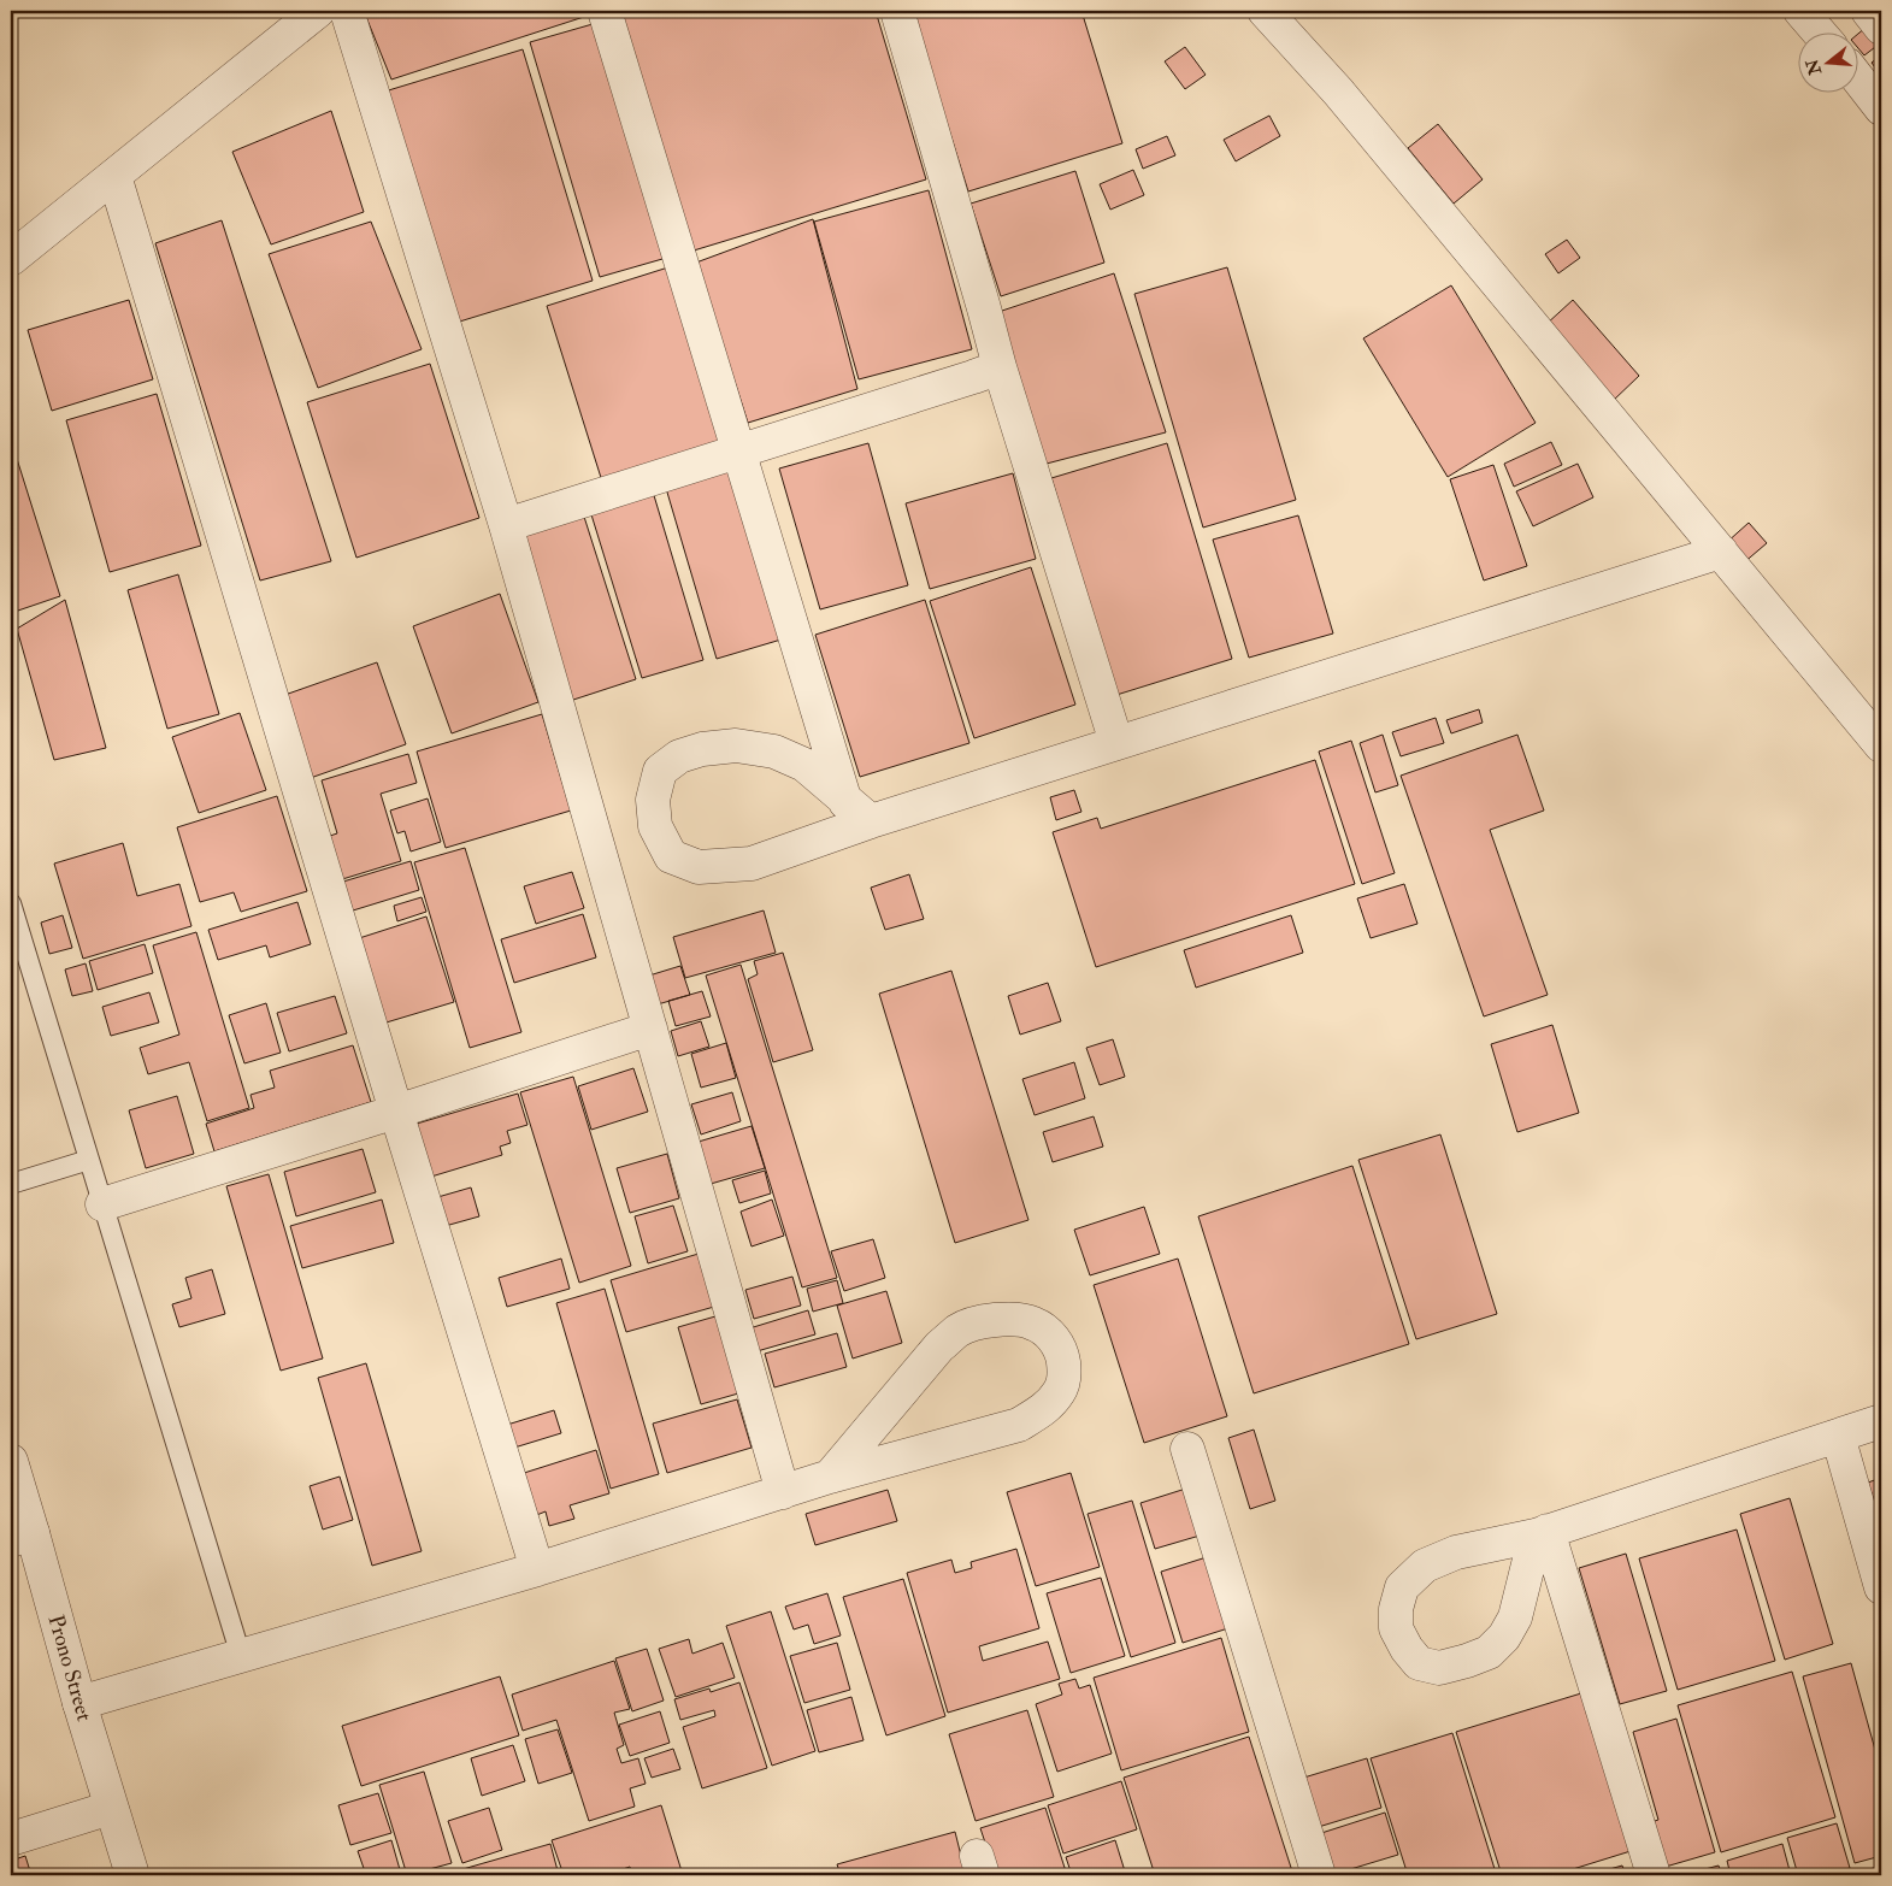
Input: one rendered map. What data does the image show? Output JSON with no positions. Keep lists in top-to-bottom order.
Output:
{
  "streets": {
    "street": ["Prono Street"]
  },
  "north": "left"
}
